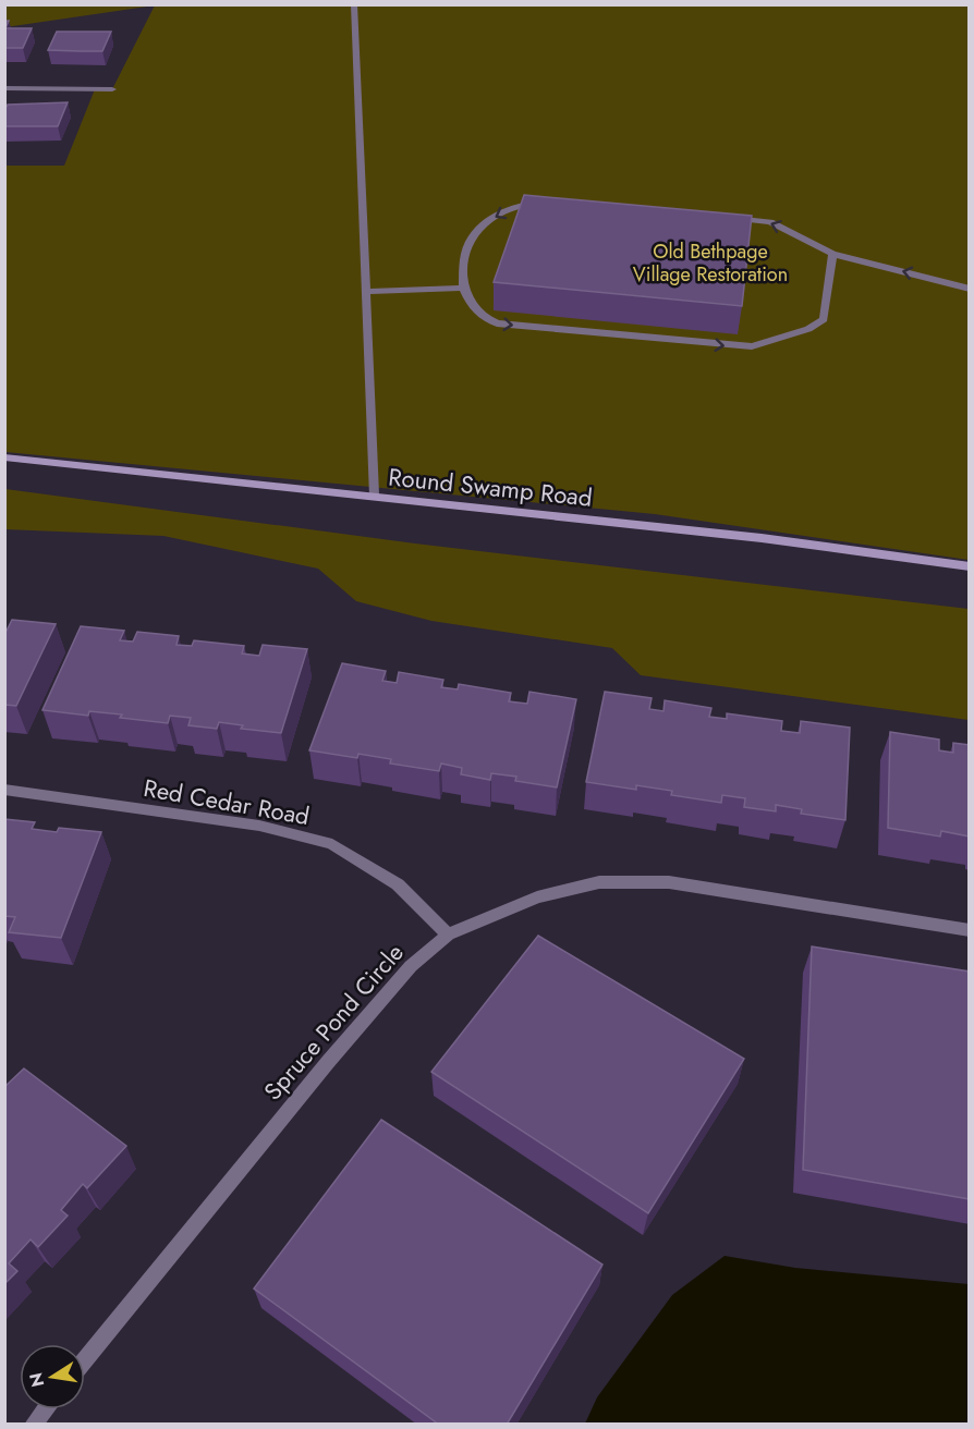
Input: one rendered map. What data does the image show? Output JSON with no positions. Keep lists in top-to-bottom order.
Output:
{
  "streets": {
    "main road": ["Round Swamp Road"],
    "street": ["Red Cedar Road", "Spruce Pond Circle"]
  },
  "crossings": [
    ["Red Cedar Road", "Spruce Pond Circle"]
  ],
  "parks": ["Old Bethpage Village Restoration"],
  "north": "left"
}
